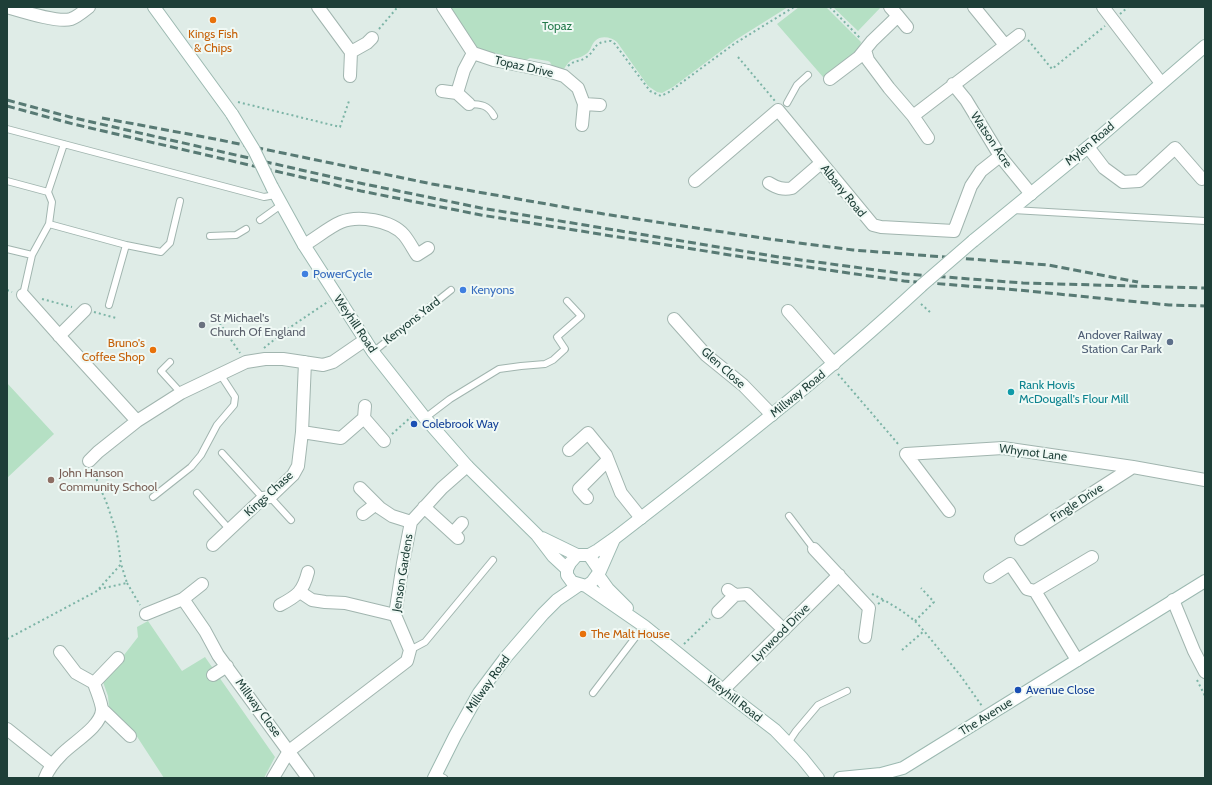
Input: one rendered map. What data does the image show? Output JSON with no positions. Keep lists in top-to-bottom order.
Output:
{
  "streets": {
    "street": [
      "Topaz Drive",
      "Watson Acre",
      "Mylen Road",
      "Albany Road",
      "Weyhill Road",
      "Glen Close",
      "Millway Road",
      "Whynot Lane",
      "Kings Chase",
      "Fingle Drive",
      "Jenson Gardens",
      "Lynwood Drive",
      "Millway Close",
      "The Avenue"
    ],
    "lane": ["Kenyons Yard"]
  },
  "crossings": [
    ["Watson Acre", "Mylen Road"],
    ["Watson Acre", "Albany Road"],
    ["Mylen Road", "Millway Road"],
    ["Kenyons Yard", "Weyhill Road"],
    ["Weyhill Road", "Millway Road"],
    ["Weyhill Road", "Jenson Gardens"],
    ["Weyhill Road", "Lynwood Drive"],
    ["Glen Close", "Millway Road"],
    ["Whynot Lane", "Fingle Drive"]
  ],
  "parks": ["Topaz"],
  "places": [
    "Kings Fish & Chips",
    "PowerCycle",
    "Kenyons",
    "St Michael's Church Of England",
    "Andover Railway Station Car Park",
    "Bruno's Coffee Shop",
    "Rank Hovis McDougall's Flour Mill",
    "Colebrook Way",
    "John Hanson Community School",
    "The Malt House",
    "Avenue Close"
  ]
}
